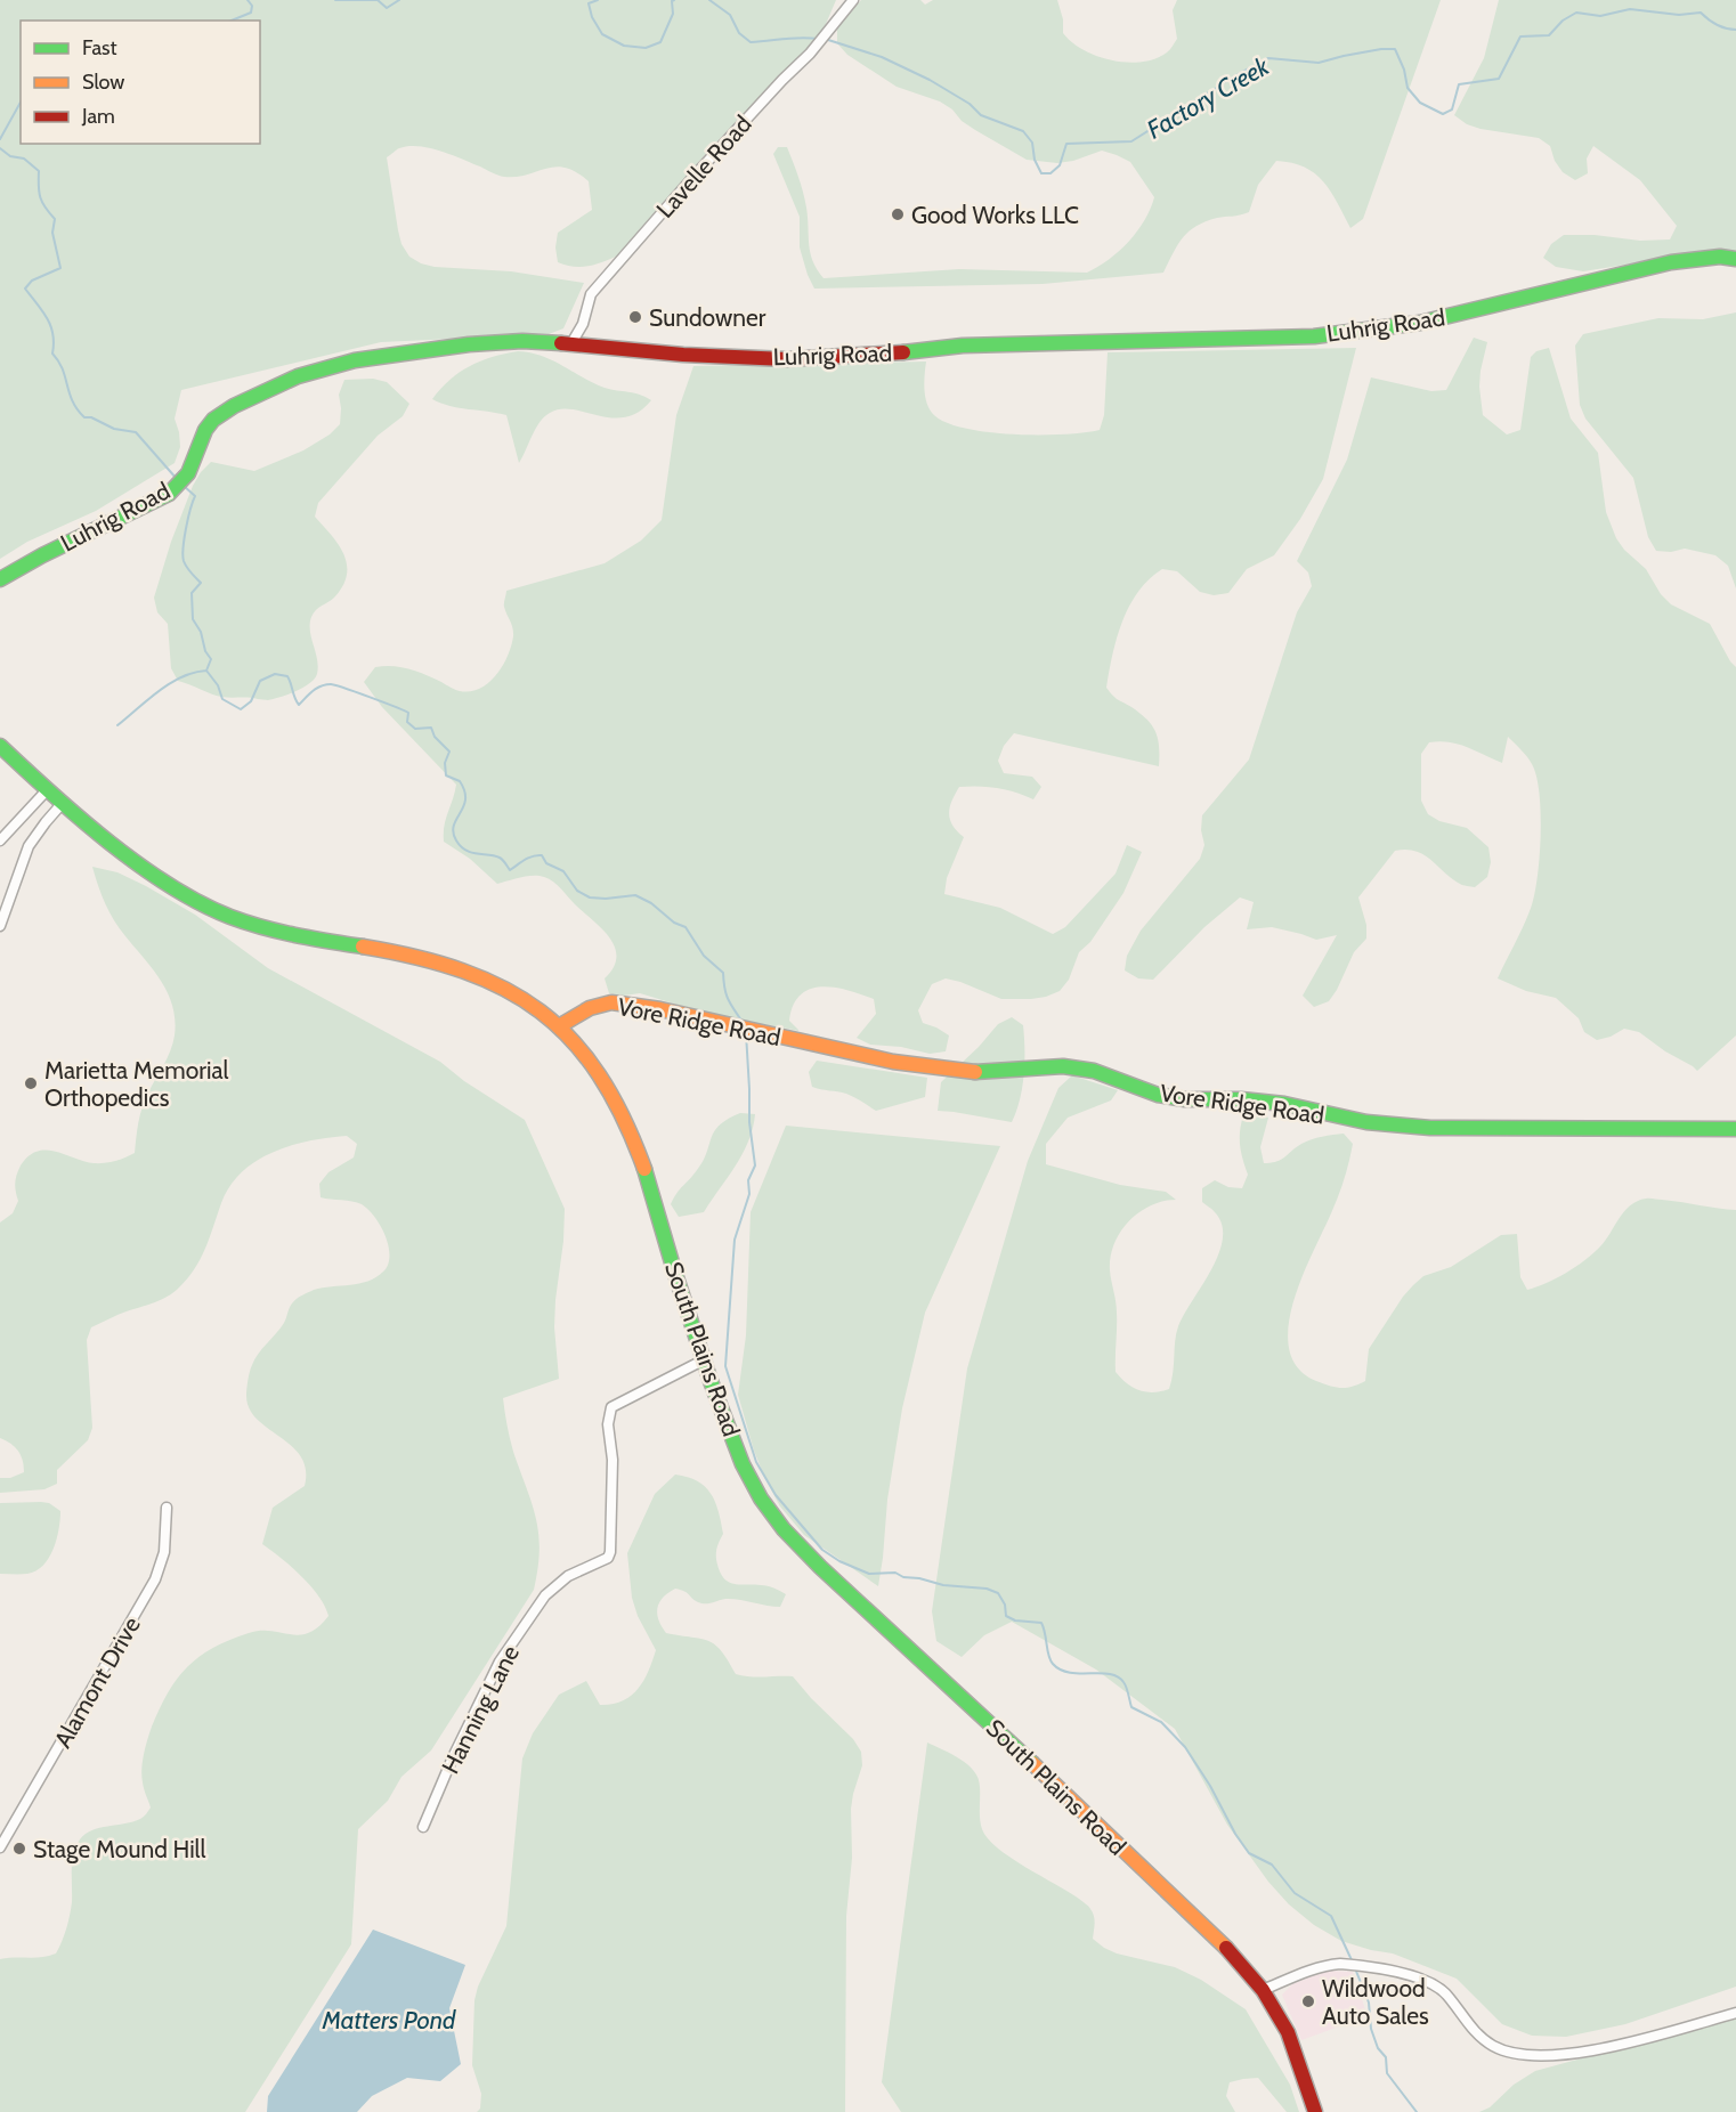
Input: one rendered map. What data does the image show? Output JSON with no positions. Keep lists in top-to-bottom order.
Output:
{
  "streets": {
    "street": [
      "Lavelle Road",
      "Luhrig Road",
      "Vore Ridge Road",
      "South Plains Road",
      "Alamont Drive",
      "Hanning Lane"
    ]
  },
  "crossings": [
    ["Lavelle Road", "Luhrig Road"],
    ["Vore Ridge Road", "South Plains Road"],
    ["South Plains Road", "Hanning Lane"]
  ],
  "water": ["Factory Creek", "Matters Pond"],
  "places": [
    "Good Works LLC",
    "Sundowner",
    "Marietta Memorial Orthopedics",
    "Stage Mound Hill",
    "Wildwood Auto Sales"
  ],
  "legend": ["Fast", "Slow", "Jam"]
}
